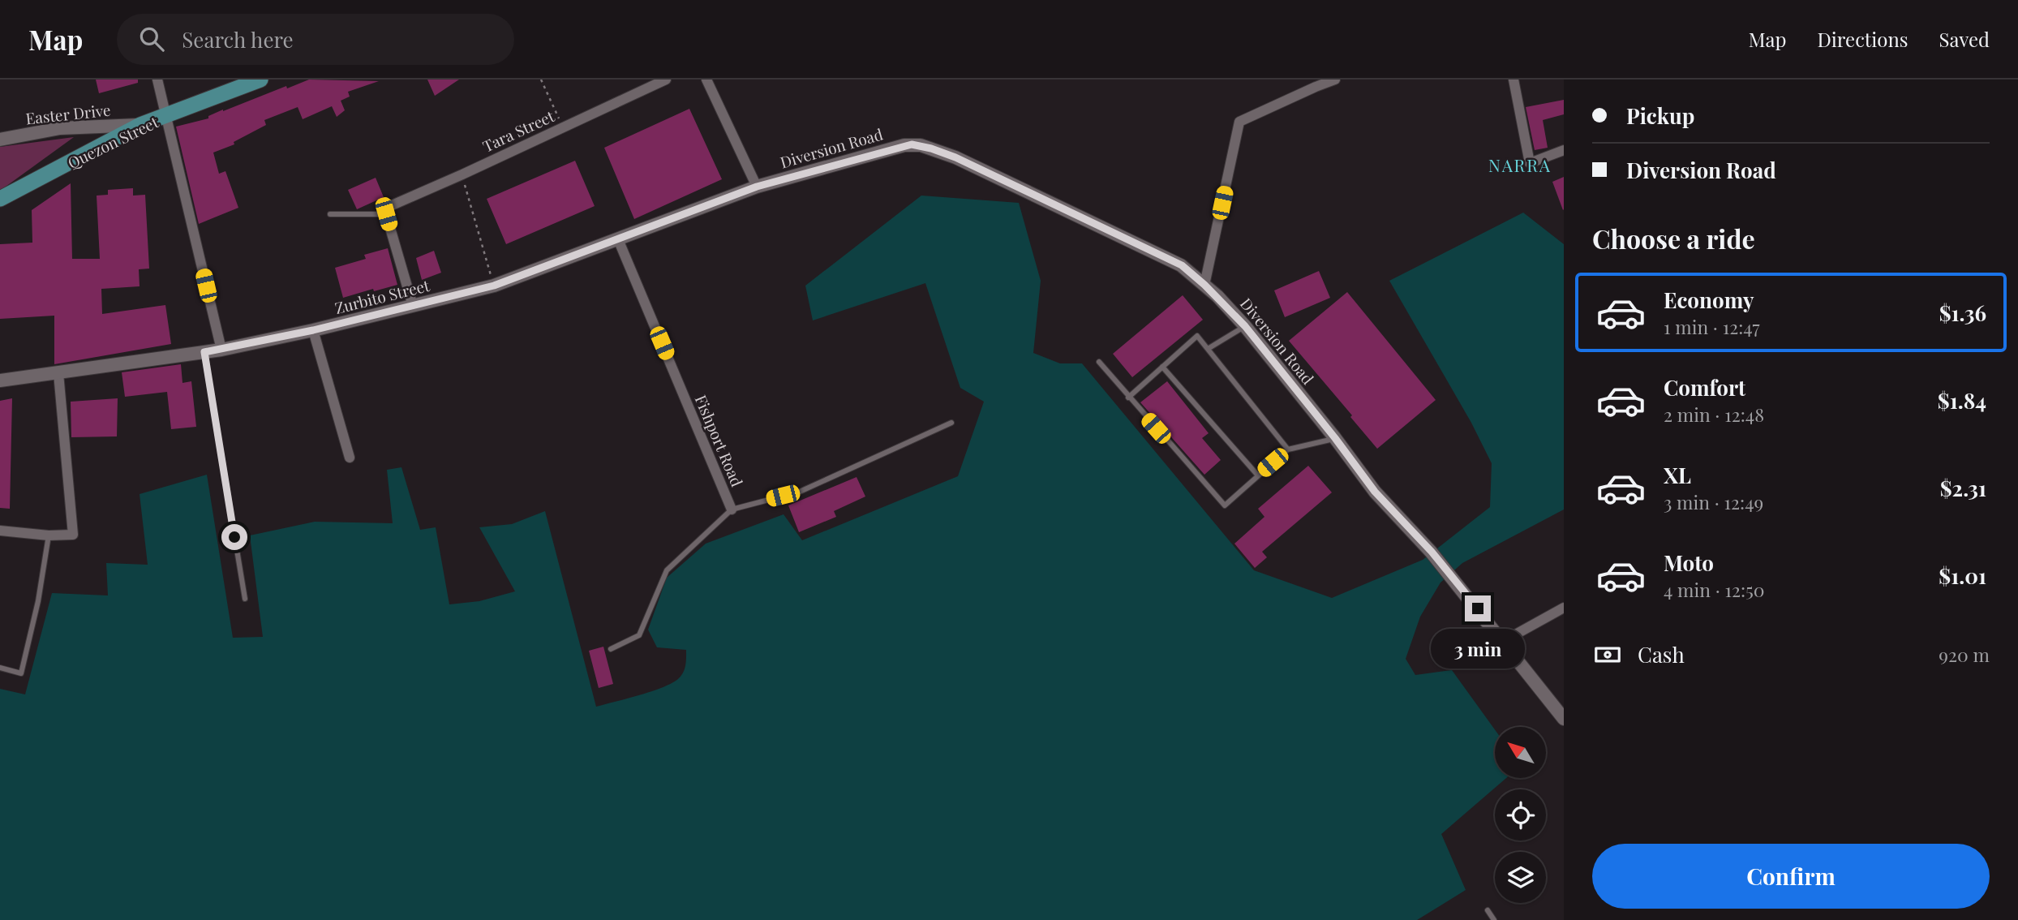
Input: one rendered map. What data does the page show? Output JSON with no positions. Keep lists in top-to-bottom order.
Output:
{
  "streets": {
    "main road": ["Quezon Street"],
    "street": [
      "Easter Drive",
      "Tara Street",
      "Diversion Road",
      "Zurbito Street",
      "Fishport Road"
    ]
  },
  "crossings": [
    ["Easter Drive", "Quezon Street"],
    ["Diversion Road", "Zurbito Street"],
    ["Zurbito Street", "Fishport Road"]
  ],
  "districts": ["NARRA"],
  "north": "top left",
  "page": {
    "header": "Map",
    "search": "Search here",
    "nav": ["Map", "Directions", "Saved"],
    "banner": ["Pickup", "Diversion Road"],
    "heading": "Choose a ride",
    "list": [
      {
        "name": "Economy",
        "note": "1 min · 12:47",
        "value": "$1.36"
      },
      {
        "name": "Comfort",
        "note": "2 min · 12:48",
        "value": "$1.84"
      },
      {
        "name": "XL",
        "note": "3 min · 12:49",
        "value": "$2.31"
      },
      {
        "name": "Moto",
        "note": "4 min · 12:50",
        "value": "$1.01"
      }
    ],
    "pay": ["Cash", "920 m"],
    "bubble": "3 min",
    "buttons": "Confirm"
  }
}
